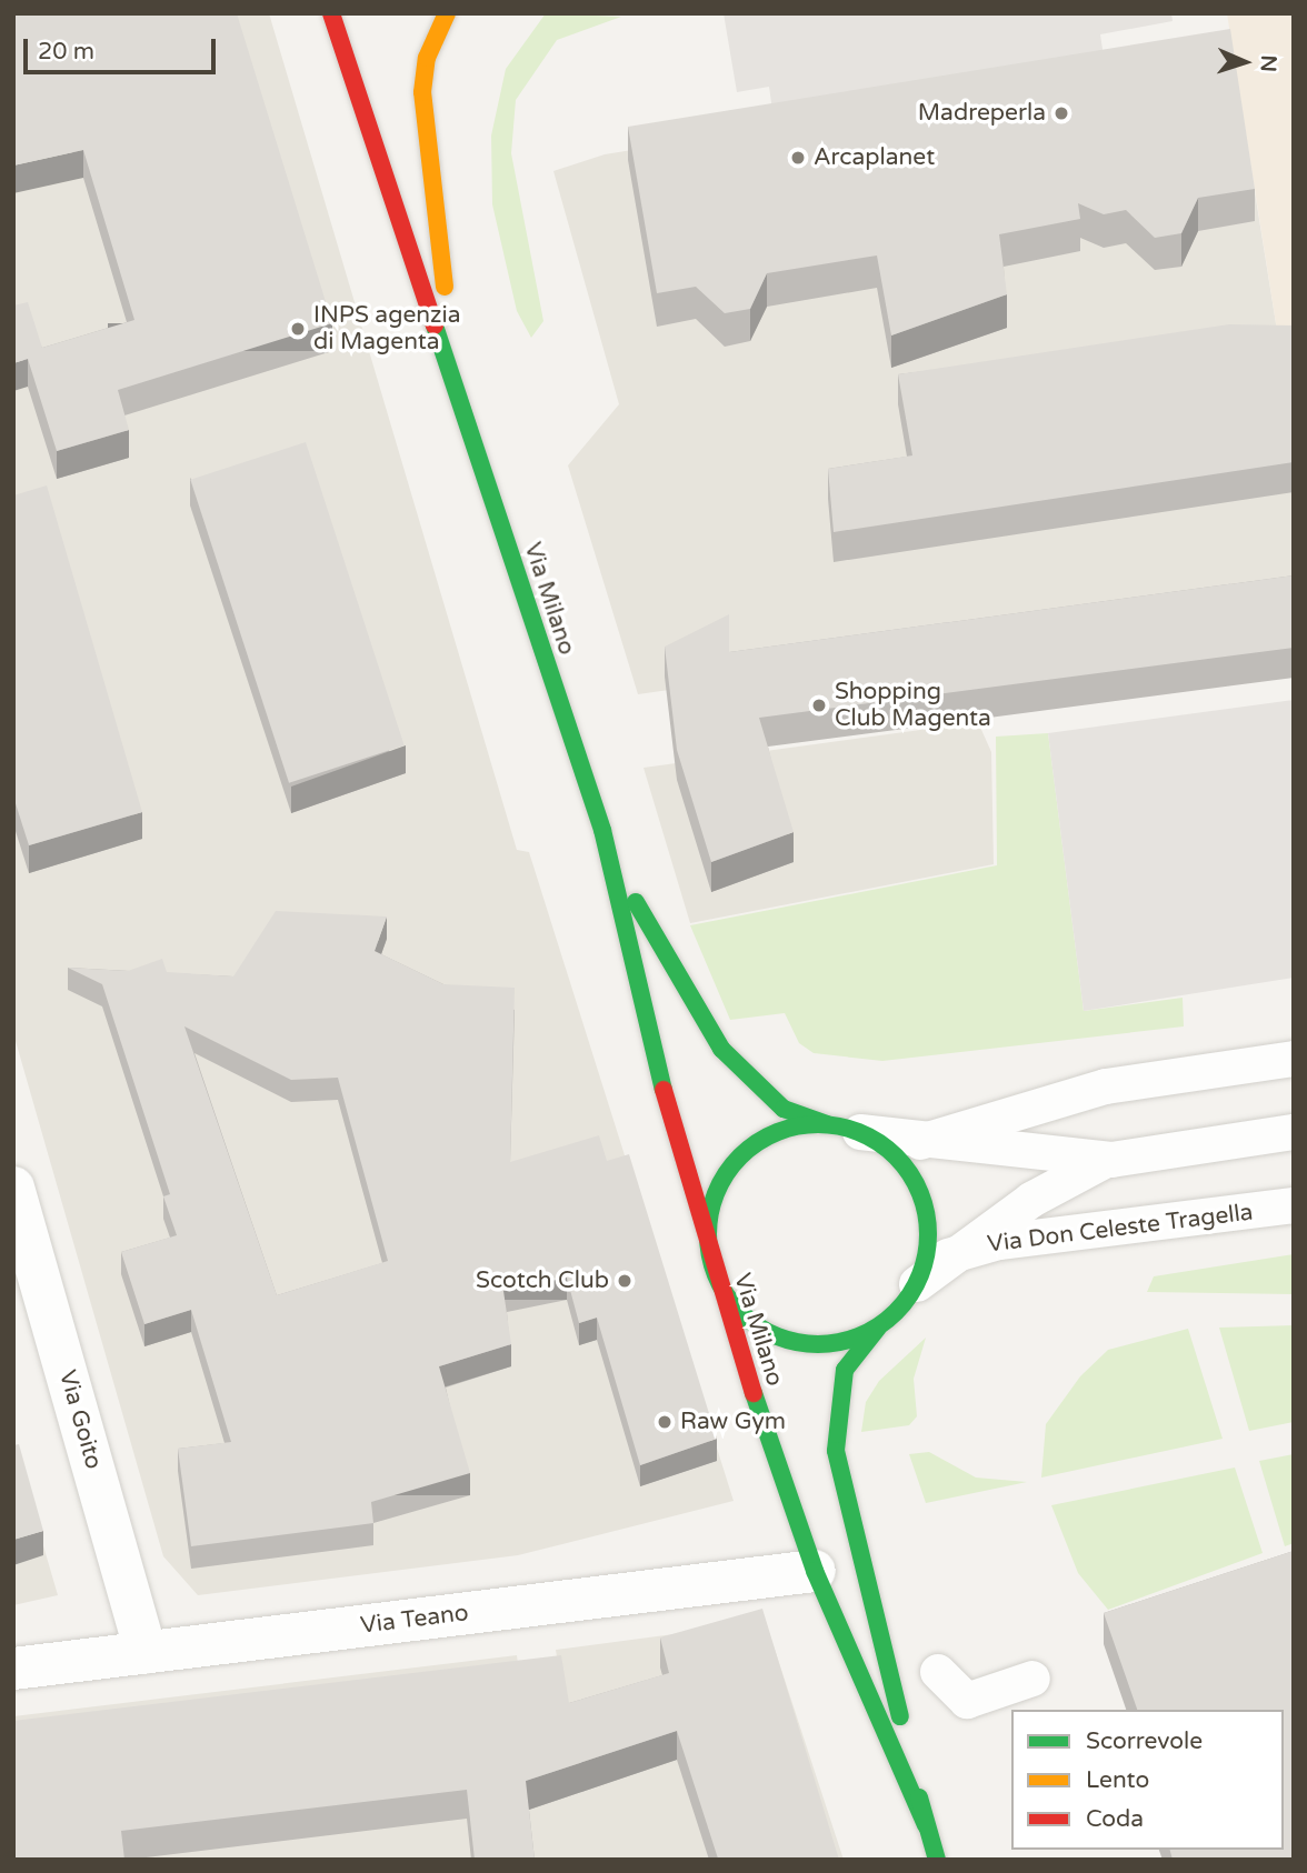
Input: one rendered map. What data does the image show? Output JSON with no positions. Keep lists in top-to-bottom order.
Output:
{
  "streets": {
    "street": ["Via Milano", "Via Goito", "Via Teano"],
    "lane": ["Via Don Celeste Tragella"]
  },
  "crossings": [
    ["Via Milano", "Via Teano"],
    ["Via Goito", "Via Teano"]
  ],
  "places": [
    "Madreperla",
    "Arcaplanet",
    "INPS agenzia di Magenta",
    "Shopping Club Magenta",
    "Scotch Club",
    "Raw Gym"
  ],
  "legend": ["Scorrevole", "Lento", "Coda"],
  "scale_bar": "20 m",
  "north": "right"
}
